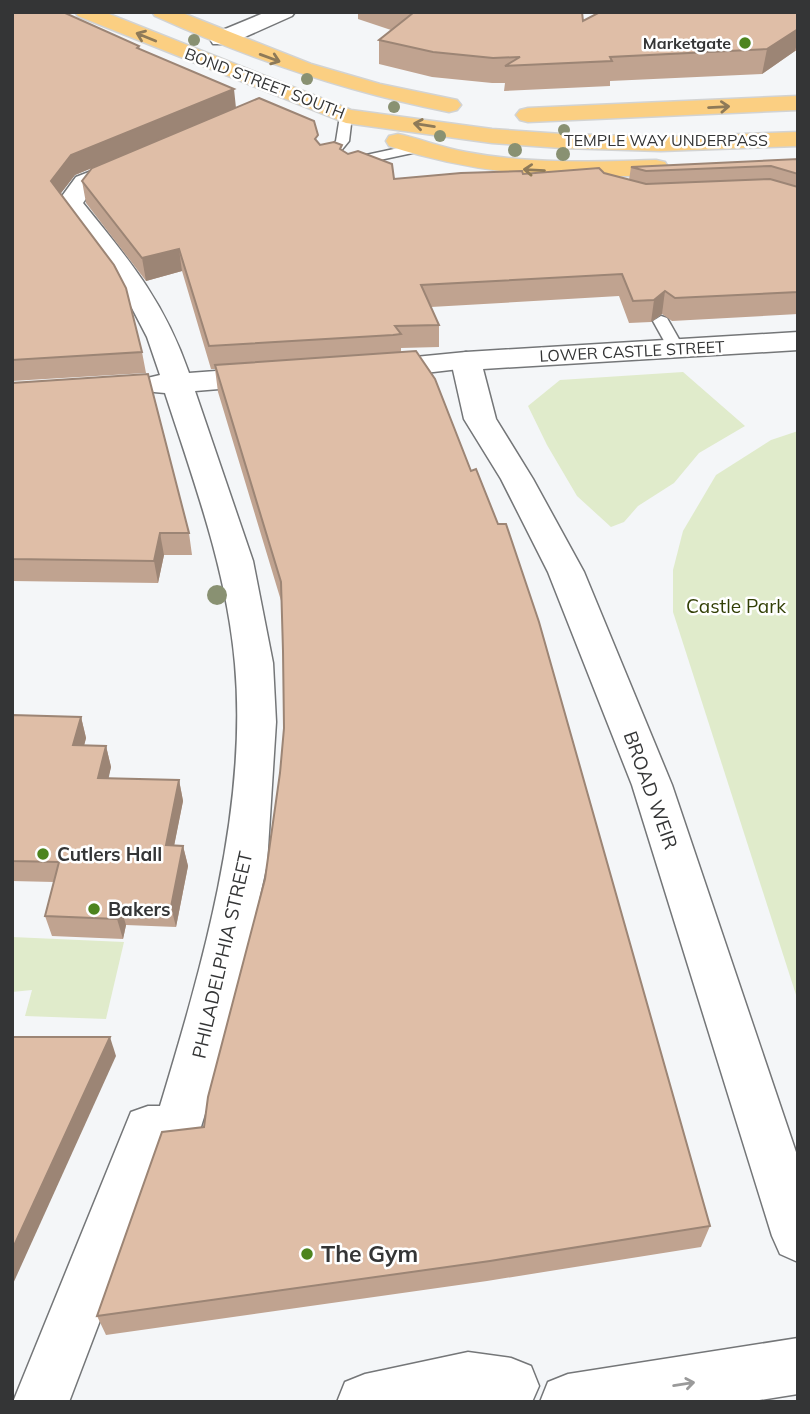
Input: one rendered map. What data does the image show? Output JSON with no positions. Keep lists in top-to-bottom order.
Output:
{
  "streets": {
    "highway": ["BOND STREET SOUTH", "TEMPLE WAY UNDERPASS"],
    "street": ["LOWER CASTLE STREET", "BROAD WEIR", "PHILADELPHIA STREET"]
  },
  "crossings": [
    ["BOND STREET SOUTH", "TEMPLE WAY UNDERPASS"],
    ["LOWER CASTLE STREET", "BROAD WEIR"]
  ],
  "parks": ["Castle Park"],
  "places": [
    "Marketgate",
    "Cutlers Hall",
    "Bakers",
    "The Gym"
  ]
}
